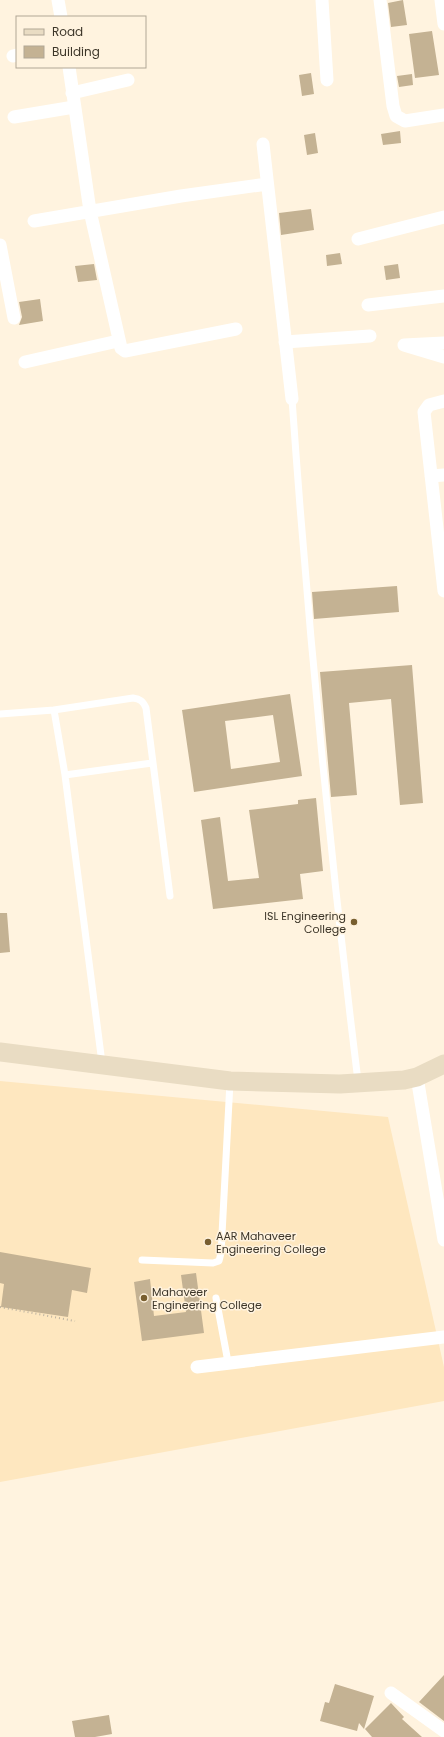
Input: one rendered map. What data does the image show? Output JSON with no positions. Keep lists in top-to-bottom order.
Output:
{
  "places": ["ISL Engineering College", "AAR Mahaveer Engineering College", "Mahaveer Engineering College"],
  "legend": ["Road", "Building"]
}
